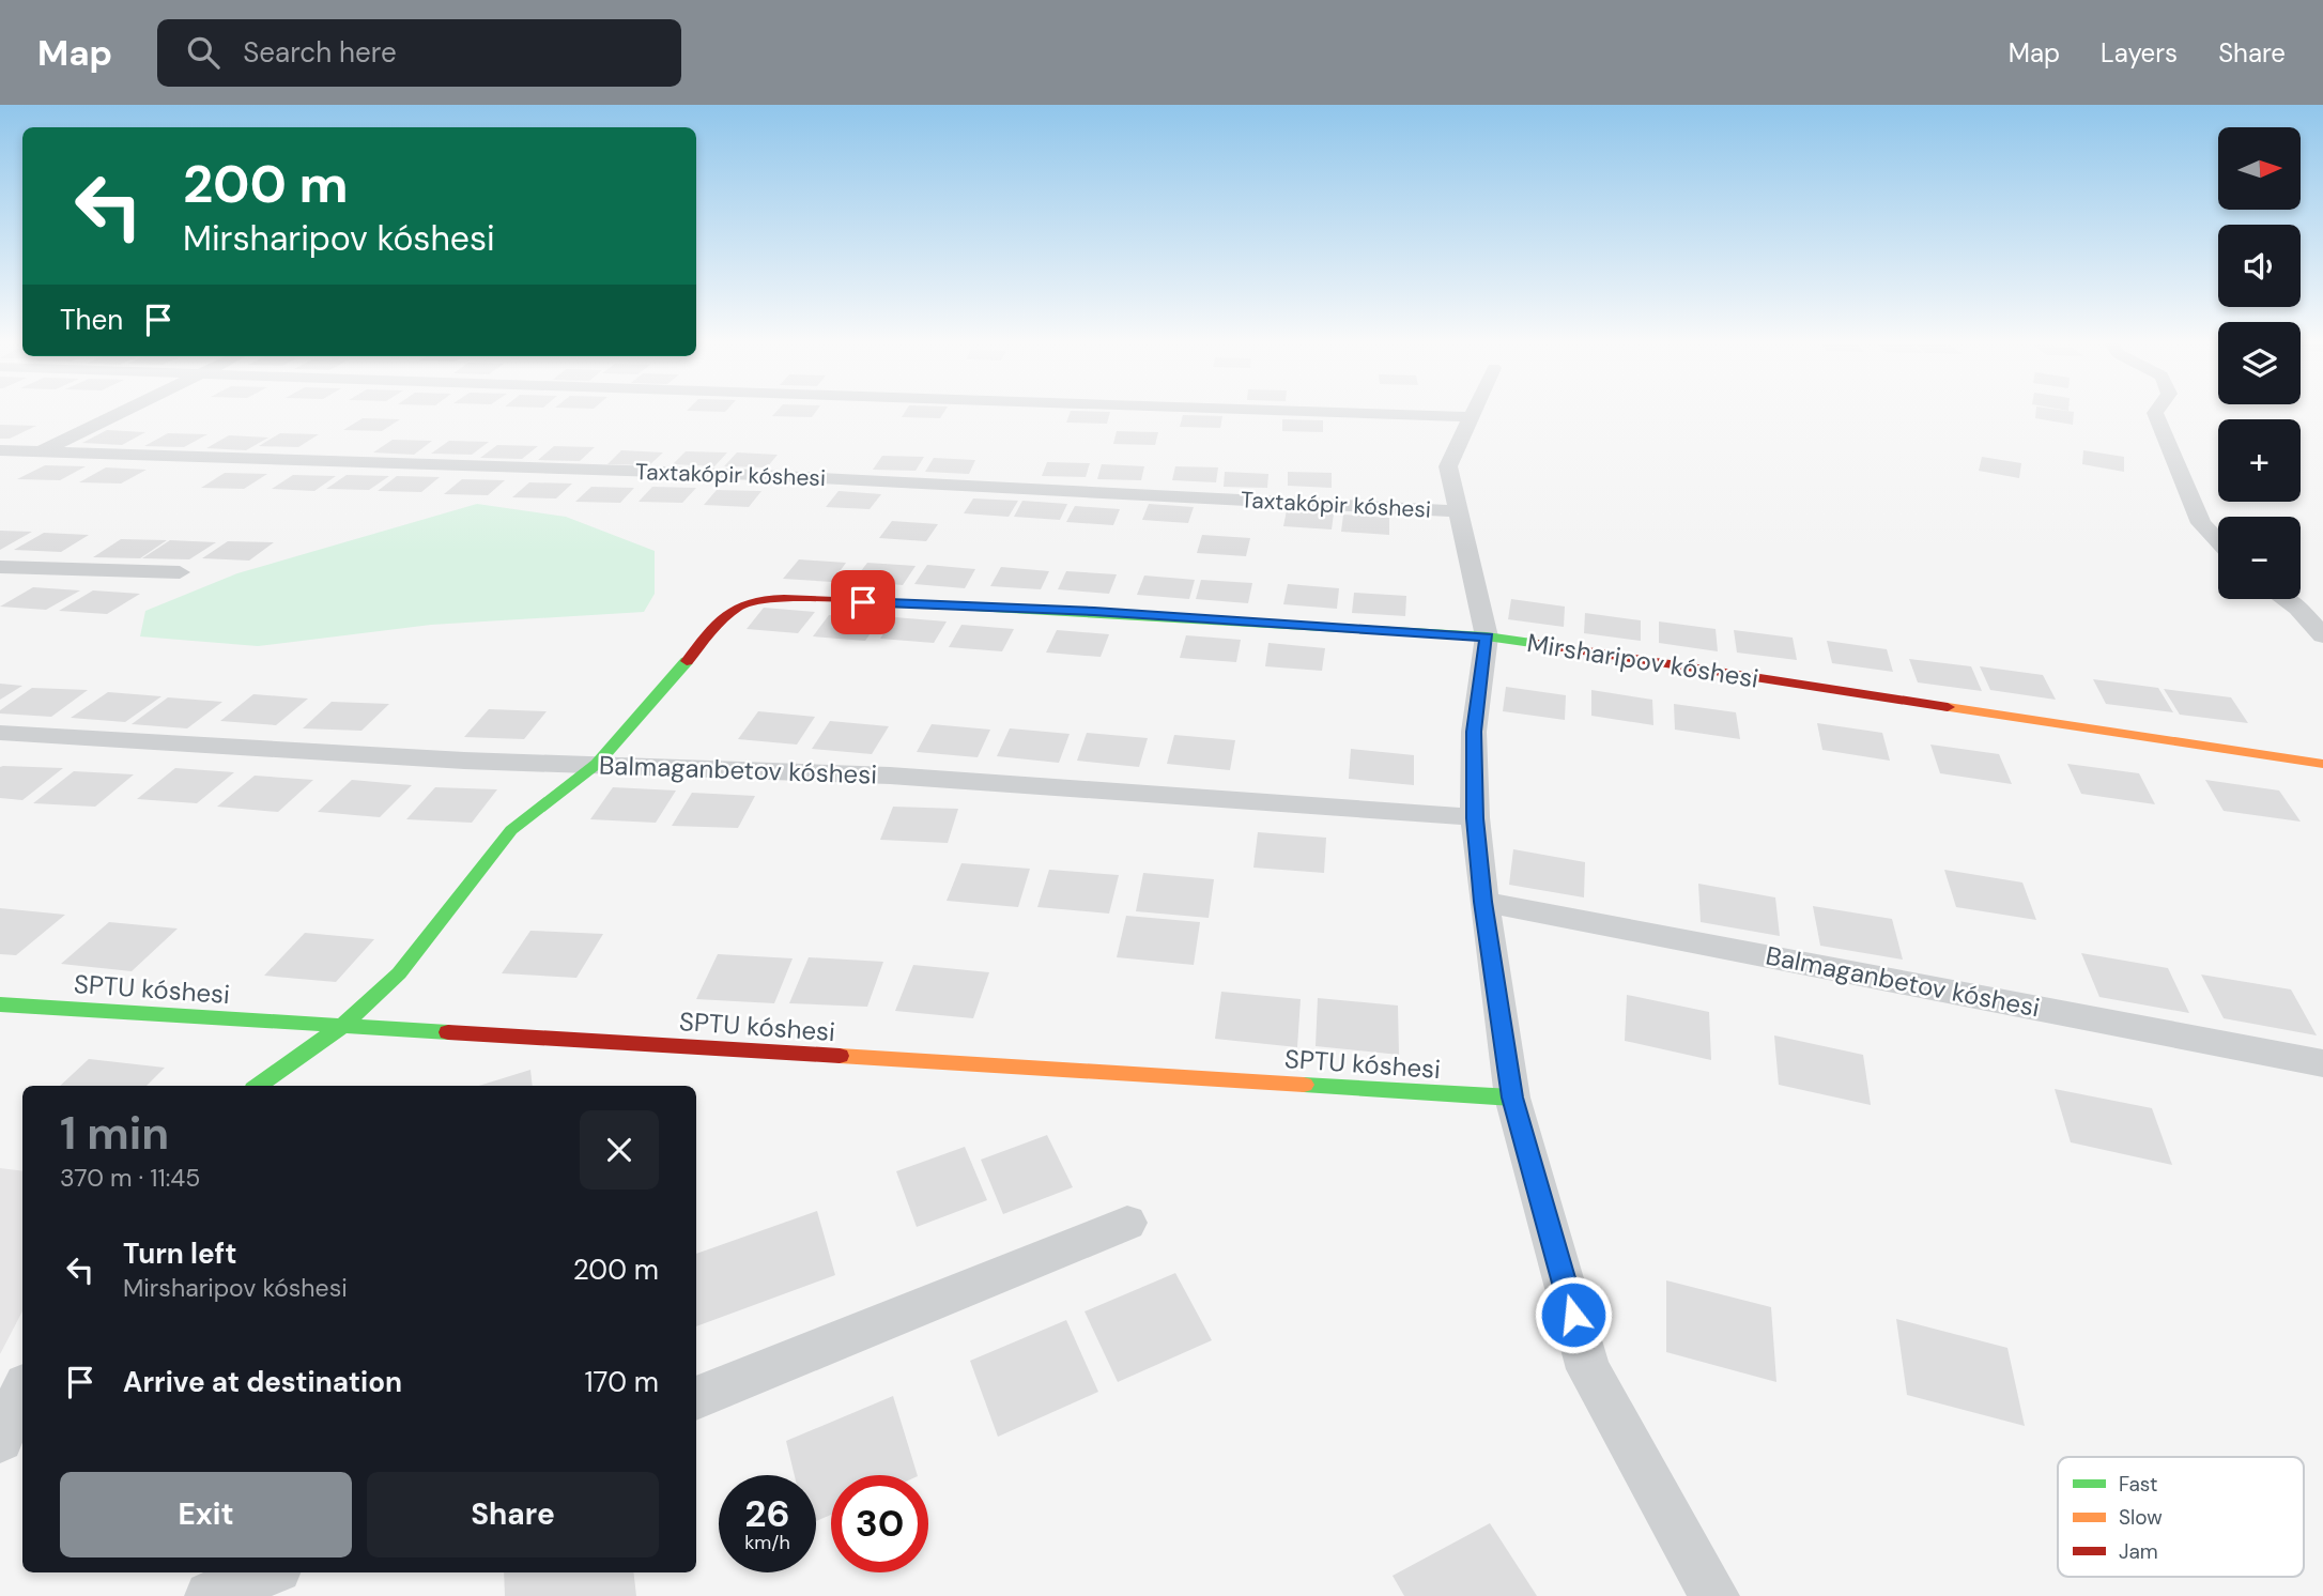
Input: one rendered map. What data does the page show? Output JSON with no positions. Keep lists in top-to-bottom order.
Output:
{
  "streets": {
    "street": [
      "Taxtakópir kóshesi",
      "Mirsharipov kóshesi",
      "Balmaganbetov kóshesi",
      "SPTU kóshesi"
    ]
  },
  "crossings": [
    ["Mirsharipov kóshesi", "Balmaganbetov kóshesi"],
    ["Mirsharipov kóshesi", "SPTU kóshesi"]
  ],
  "legend": ["Fast", "Slow", "Jam"],
  "north": "right",
  "page": {
    "header": "Map",
    "search": "Search here",
    "nav": ["Map", "Layers", "Share"],
    "map_buttons": ["+", "−"],
    "turn": ["200 m", "Mirsharipov kóshesi"],
    "then": "Then",
    "heading": ["1 min", "370 m · 11:45"],
    "list": [
      {
        "name": "Turn left",
        "note": "Mirsharipov kóshesi",
        "value": "200 m"
      },
      {
        "name": "Arrive at destination",
        "value": "170 m"
      }
    ],
    "buttons": ["Exit", "Share"],
    "speed": "26 km/h",
    "limit": "30"
  }
}
